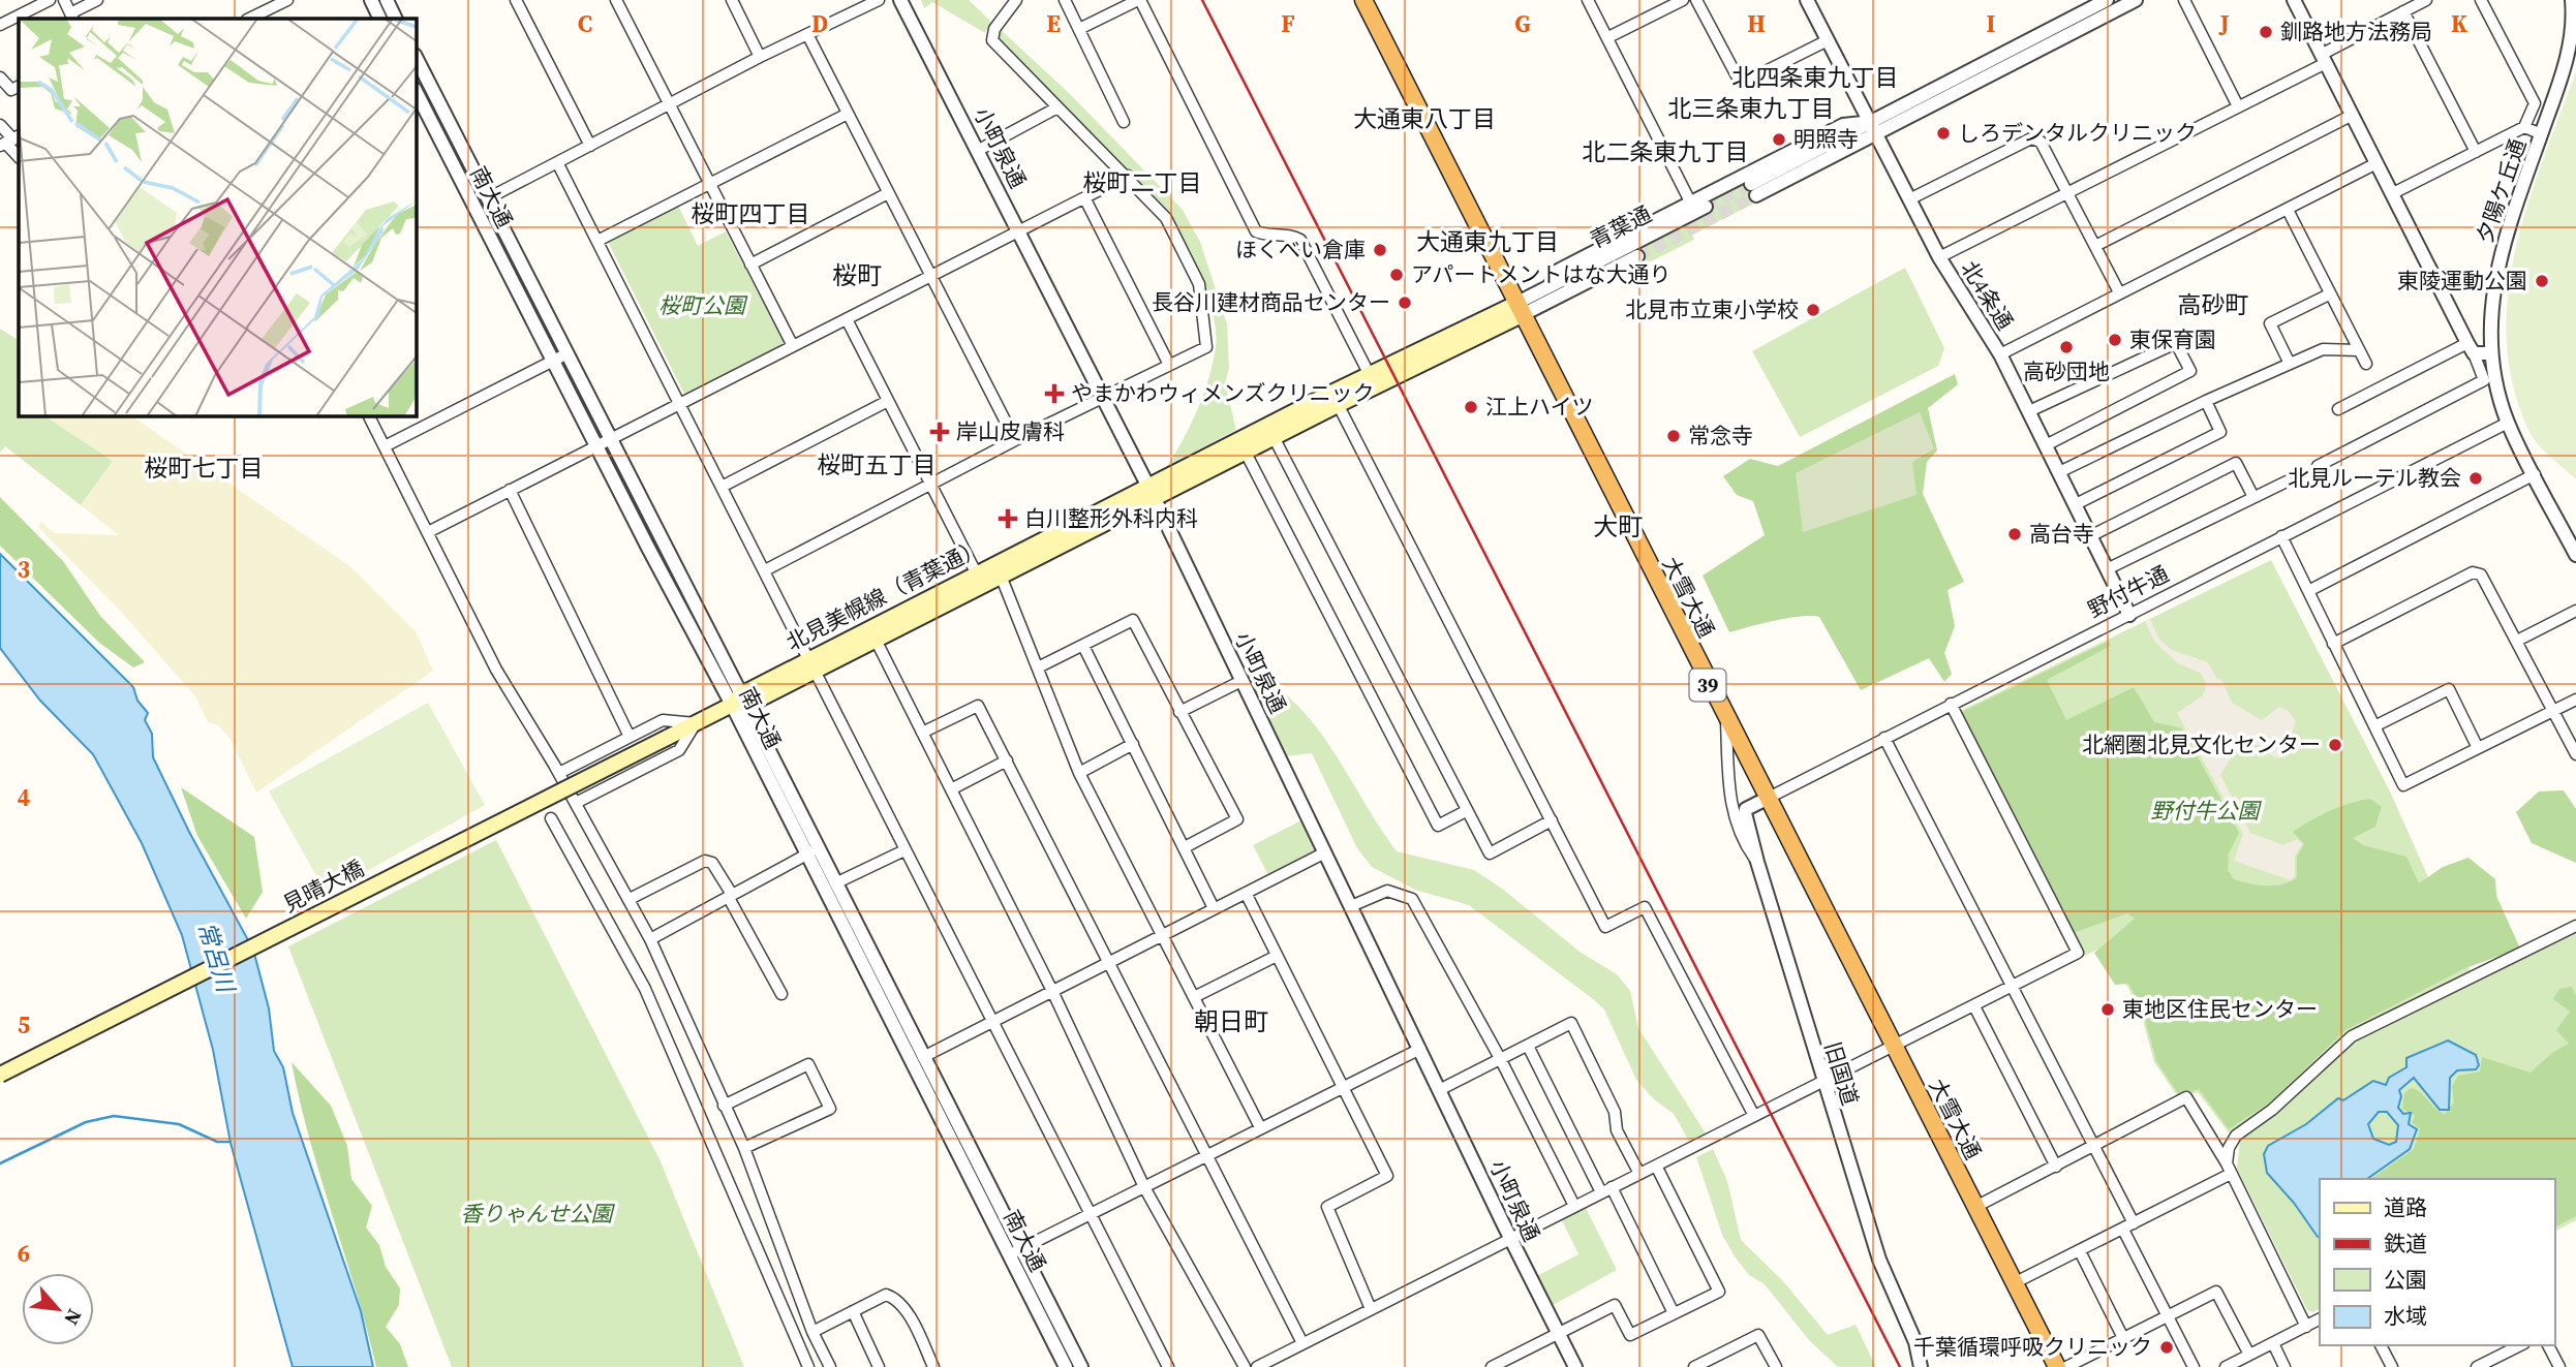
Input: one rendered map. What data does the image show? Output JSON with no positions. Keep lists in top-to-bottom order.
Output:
{
  "streets": {
    "highway": ["大雪大通", "39"],
    "main road": ["北見美幌線（青葉通）", "見晴大橋"],
    "street": [
      "小町泉通",
      "夕陽ケ丘通",
      "南大通",
      "青葉通",
      "北4条通",
      "野付牛通",
      "旧国道"
    ]
  },
  "crossings": [
    ["小町泉通", "北見美幌線（青葉通）"],
    ["夕陽ケ丘通", "野付牛通"],
    ["南大通", "北見美幌線（青葉通）"],
    ["青葉通", "北見美幌線（青葉通）"],
    ["青葉通", "大雪大通"],
    ["北4条通", "野付牛通"],
    ["野付牛通", "大雪大通"],
    ["野付牛通", "旧国道"],
    ["北見美幌線（青葉通）", "大雪大通"],
    ["北見美幌線（青葉通）", "見晴大橋"],
    ["大雪大通", "旧国道"]
  ],
  "districts": [
    "北四条東九丁目",
    "北三条東九丁目",
    "大通東八丁目",
    "北二条東九丁目",
    "桜町二丁目",
    "桜町四丁目",
    "大通東九丁目",
    "桜町",
    "高砂町",
    "桜町五丁目",
    "桜町七丁目",
    "大町",
    "朝日町"
  ],
  "water": ["常呂川"],
  "parks": ["桜町公園", "野付牛公園", "香りゃんせ公園"],
  "places": {
    "other": [
      "釧路地方法務局",
      "しろデンタルクリニック",
      "明照寺",
      "ほくべい倉庫",
      "アパートメントはな大通り",
      "東陵運動公園",
      "長谷川建材商品センター",
      "北見市立東小学校",
      "東保育園",
      "高砂団地",
      "江上ハイツ",
      "常念寺",
      "北見ルーテル教会",
      "高台寺",
      "北網圏北見文化センター",
      "東地区住民センター",
      "千葉循環呼吸クリニック"
    ],
    "health": ["やまかわウィメンズクリニック", "岸山皮膚科", "白川整形外科内科"]
  },
  "legend": [
    "道路",
    "鉄道",
    "公園",
    "水域"
  ],
  "north": "bottom right",
  "grid": {
    "columns": [
      "C",
      "D",
      "E",
      "F",
      "G",
      "H",
      "I",
      "J",
      "K"
    ],
    "rows": [
      "3",
      "4",
      "5",
      "6"
    ]
  }
}
